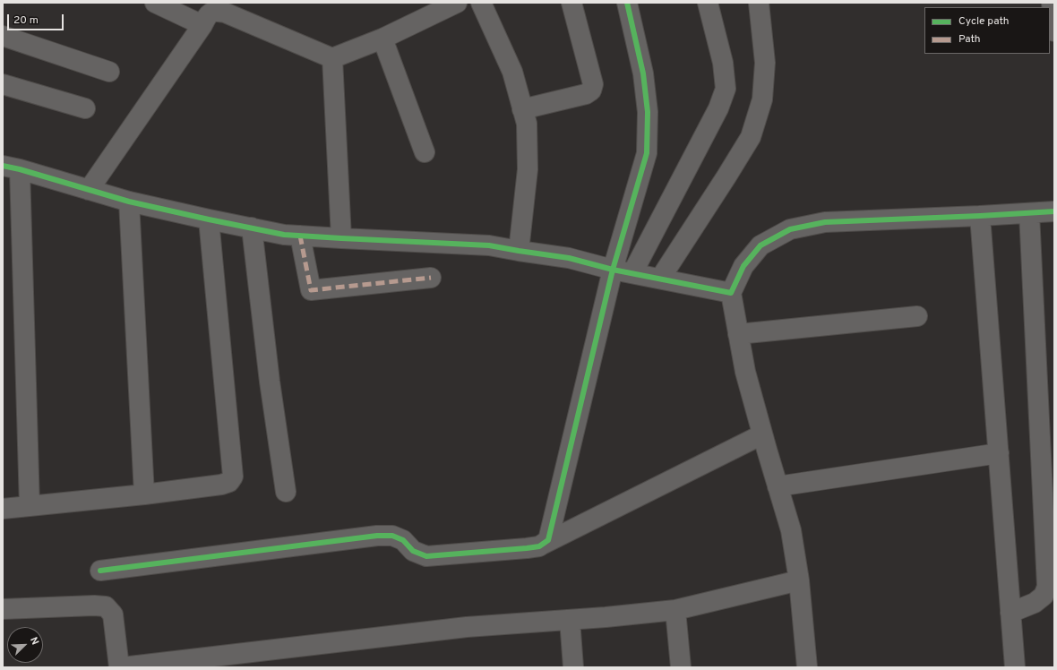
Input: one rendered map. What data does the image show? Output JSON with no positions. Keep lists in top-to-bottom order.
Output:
{
  "legend": ["Cycle path", "Path"],
  "scale_bar": "20 m",
  "north": "top right"
}
